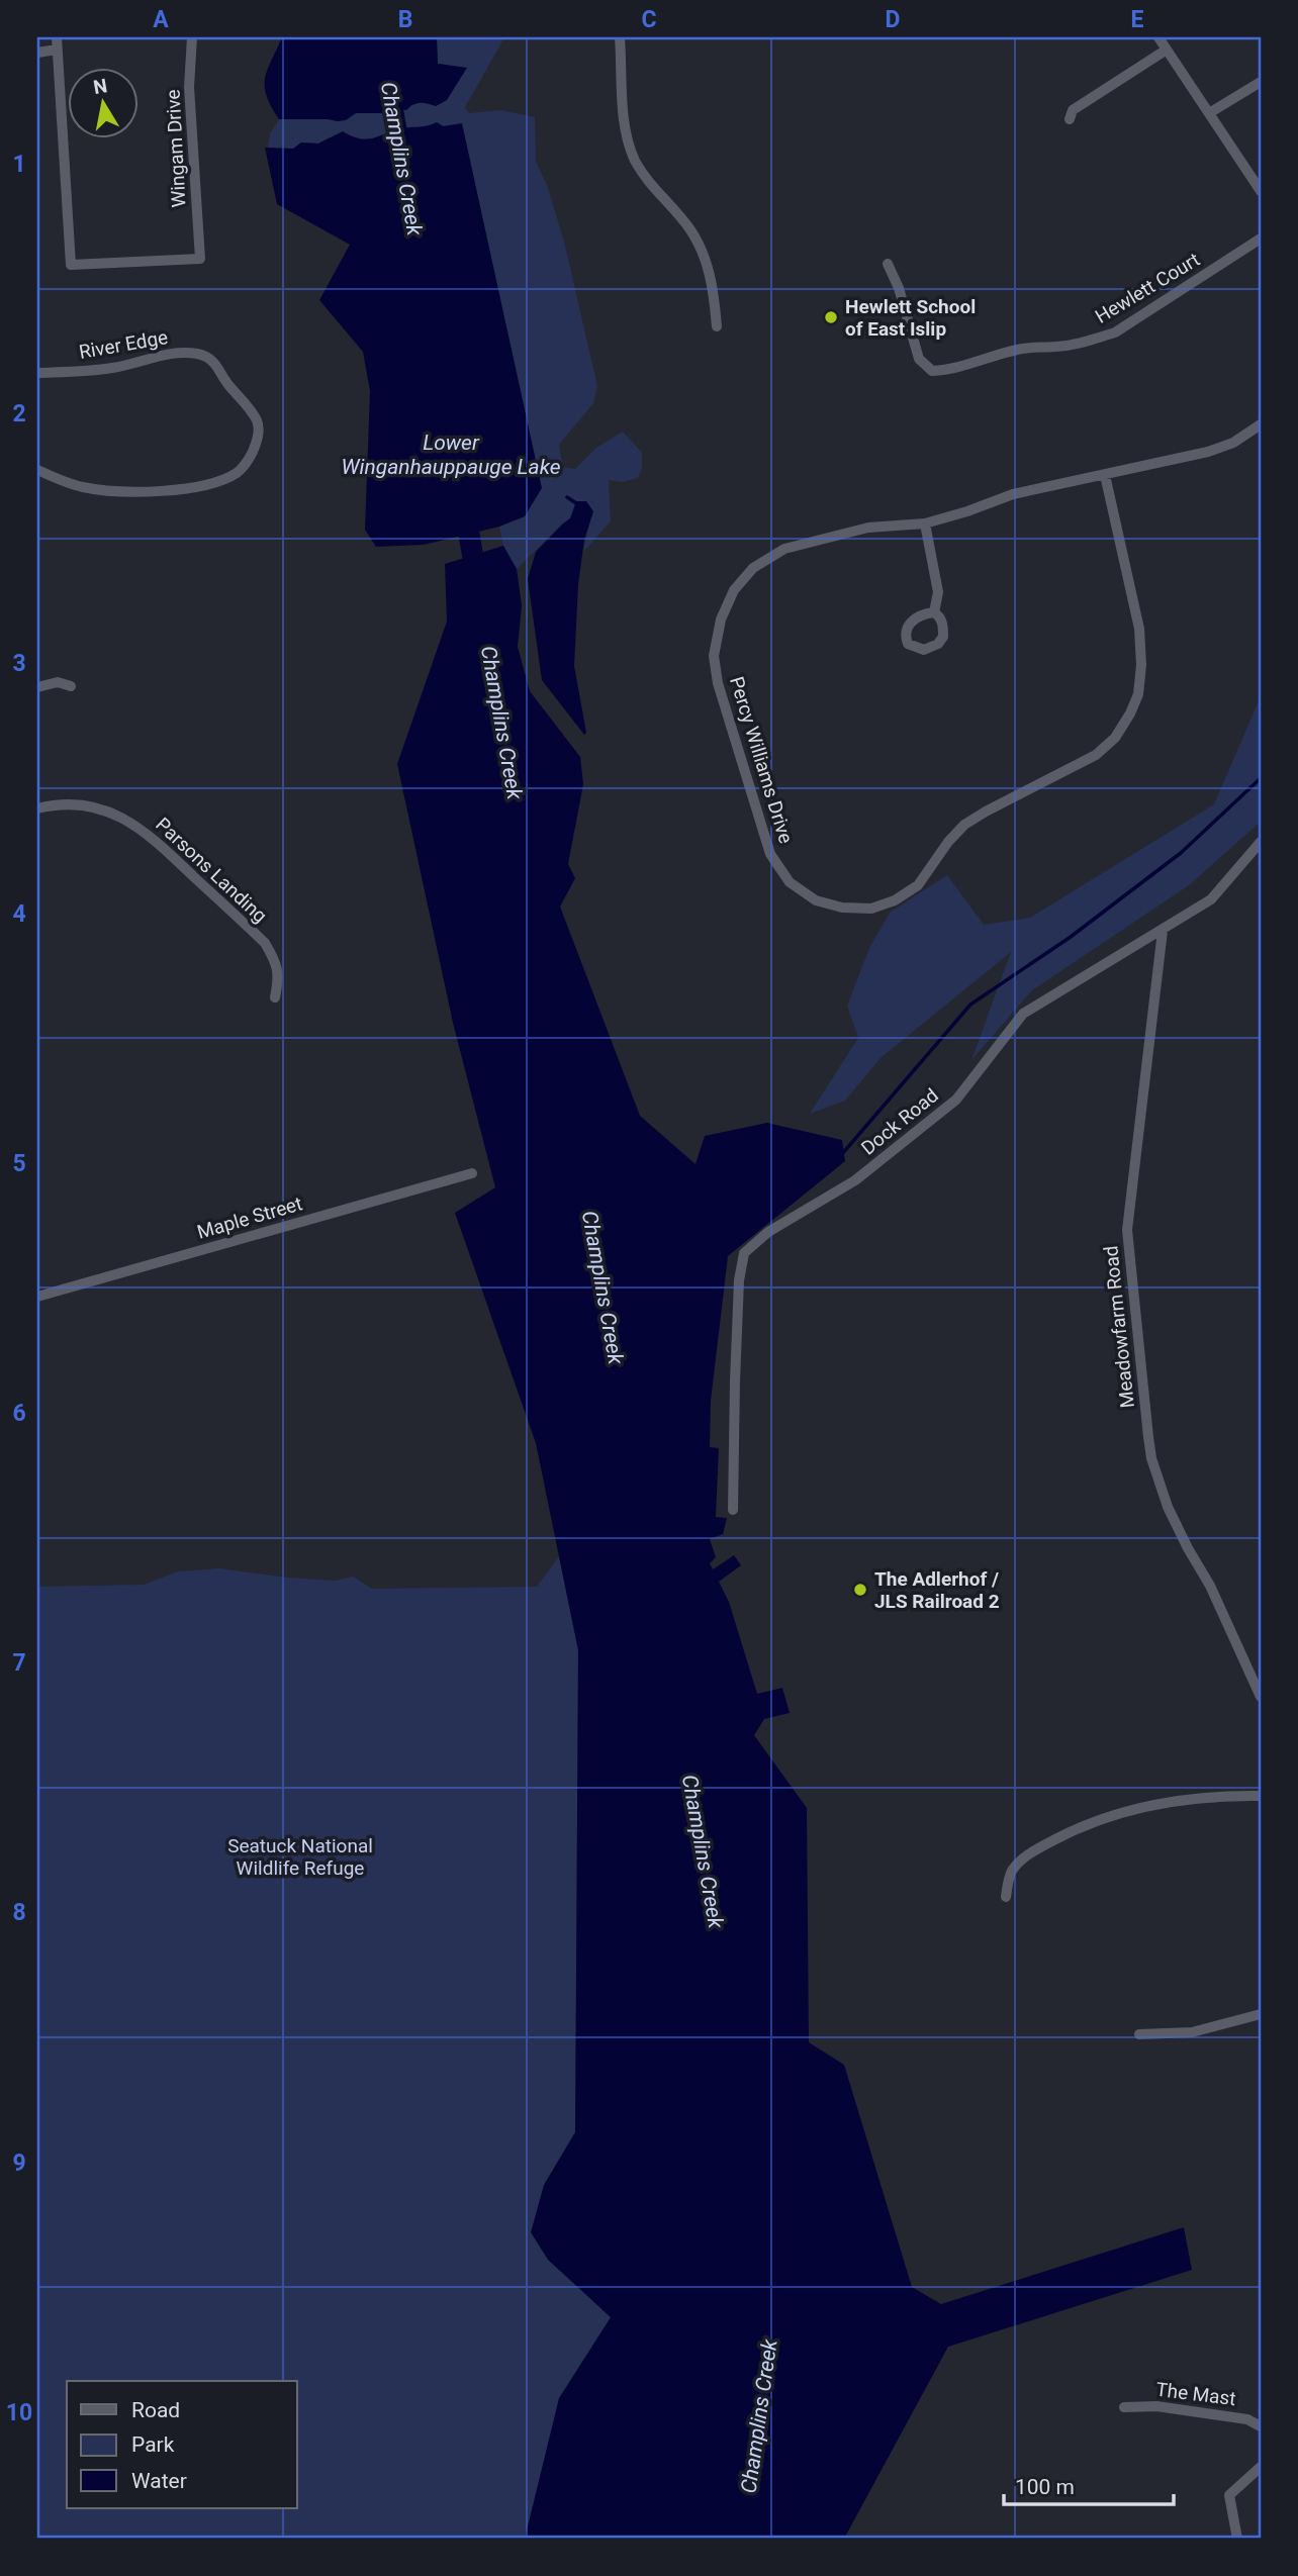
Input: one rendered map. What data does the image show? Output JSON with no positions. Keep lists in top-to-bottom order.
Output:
{
  "streets": {
    "street": [
      "Wingam Drive",
      "Hewlett Court",
      "River Edge",
      "Percy Williams Drive",
      "Parsons Landing",
      "Dock Road",
      "Maple Street",
      "Meadowfarm Road",
      "The Mast"
    ]
  },
  "crossings": [
    ["Dock Road", "Meadowfarm Road"]
  ],
  "water": ["Champlins Creek", "Lower Winganhauppauge Lake"],
  "parks": ["Seatuck National Wildlife Refuge"],
  "places": ["Hewlett School of East Islip", "The Adlerhof / JLS Railroad 2"],
  "legend": ["Road", "Park", "Water"],
  "scale_bar": "100 m",
  "north": "top",
  "grid": {
    "columns": [
      "A",
      "B",
      "C",
      "D",
      "E"
    ],
    "rows": [
      "1",
      "2",
      "3",
      "4",
      "5",
      "6",
      "7",
      "8",
      "9",
      "10"
    ]
  }
}
